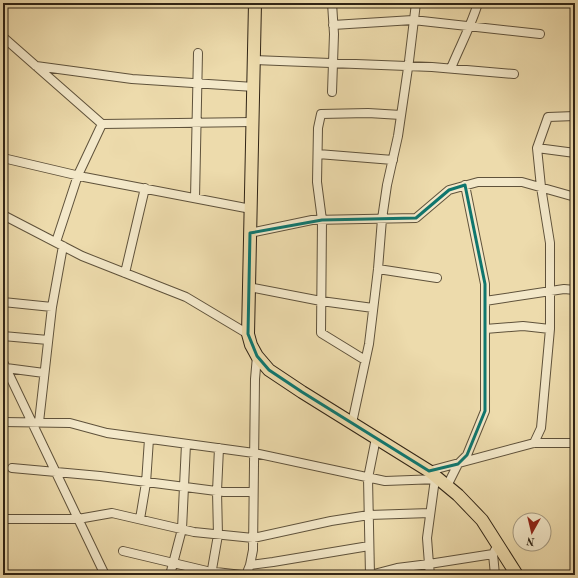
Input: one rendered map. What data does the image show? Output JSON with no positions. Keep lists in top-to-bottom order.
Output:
{
  "north": "bottom"
}
